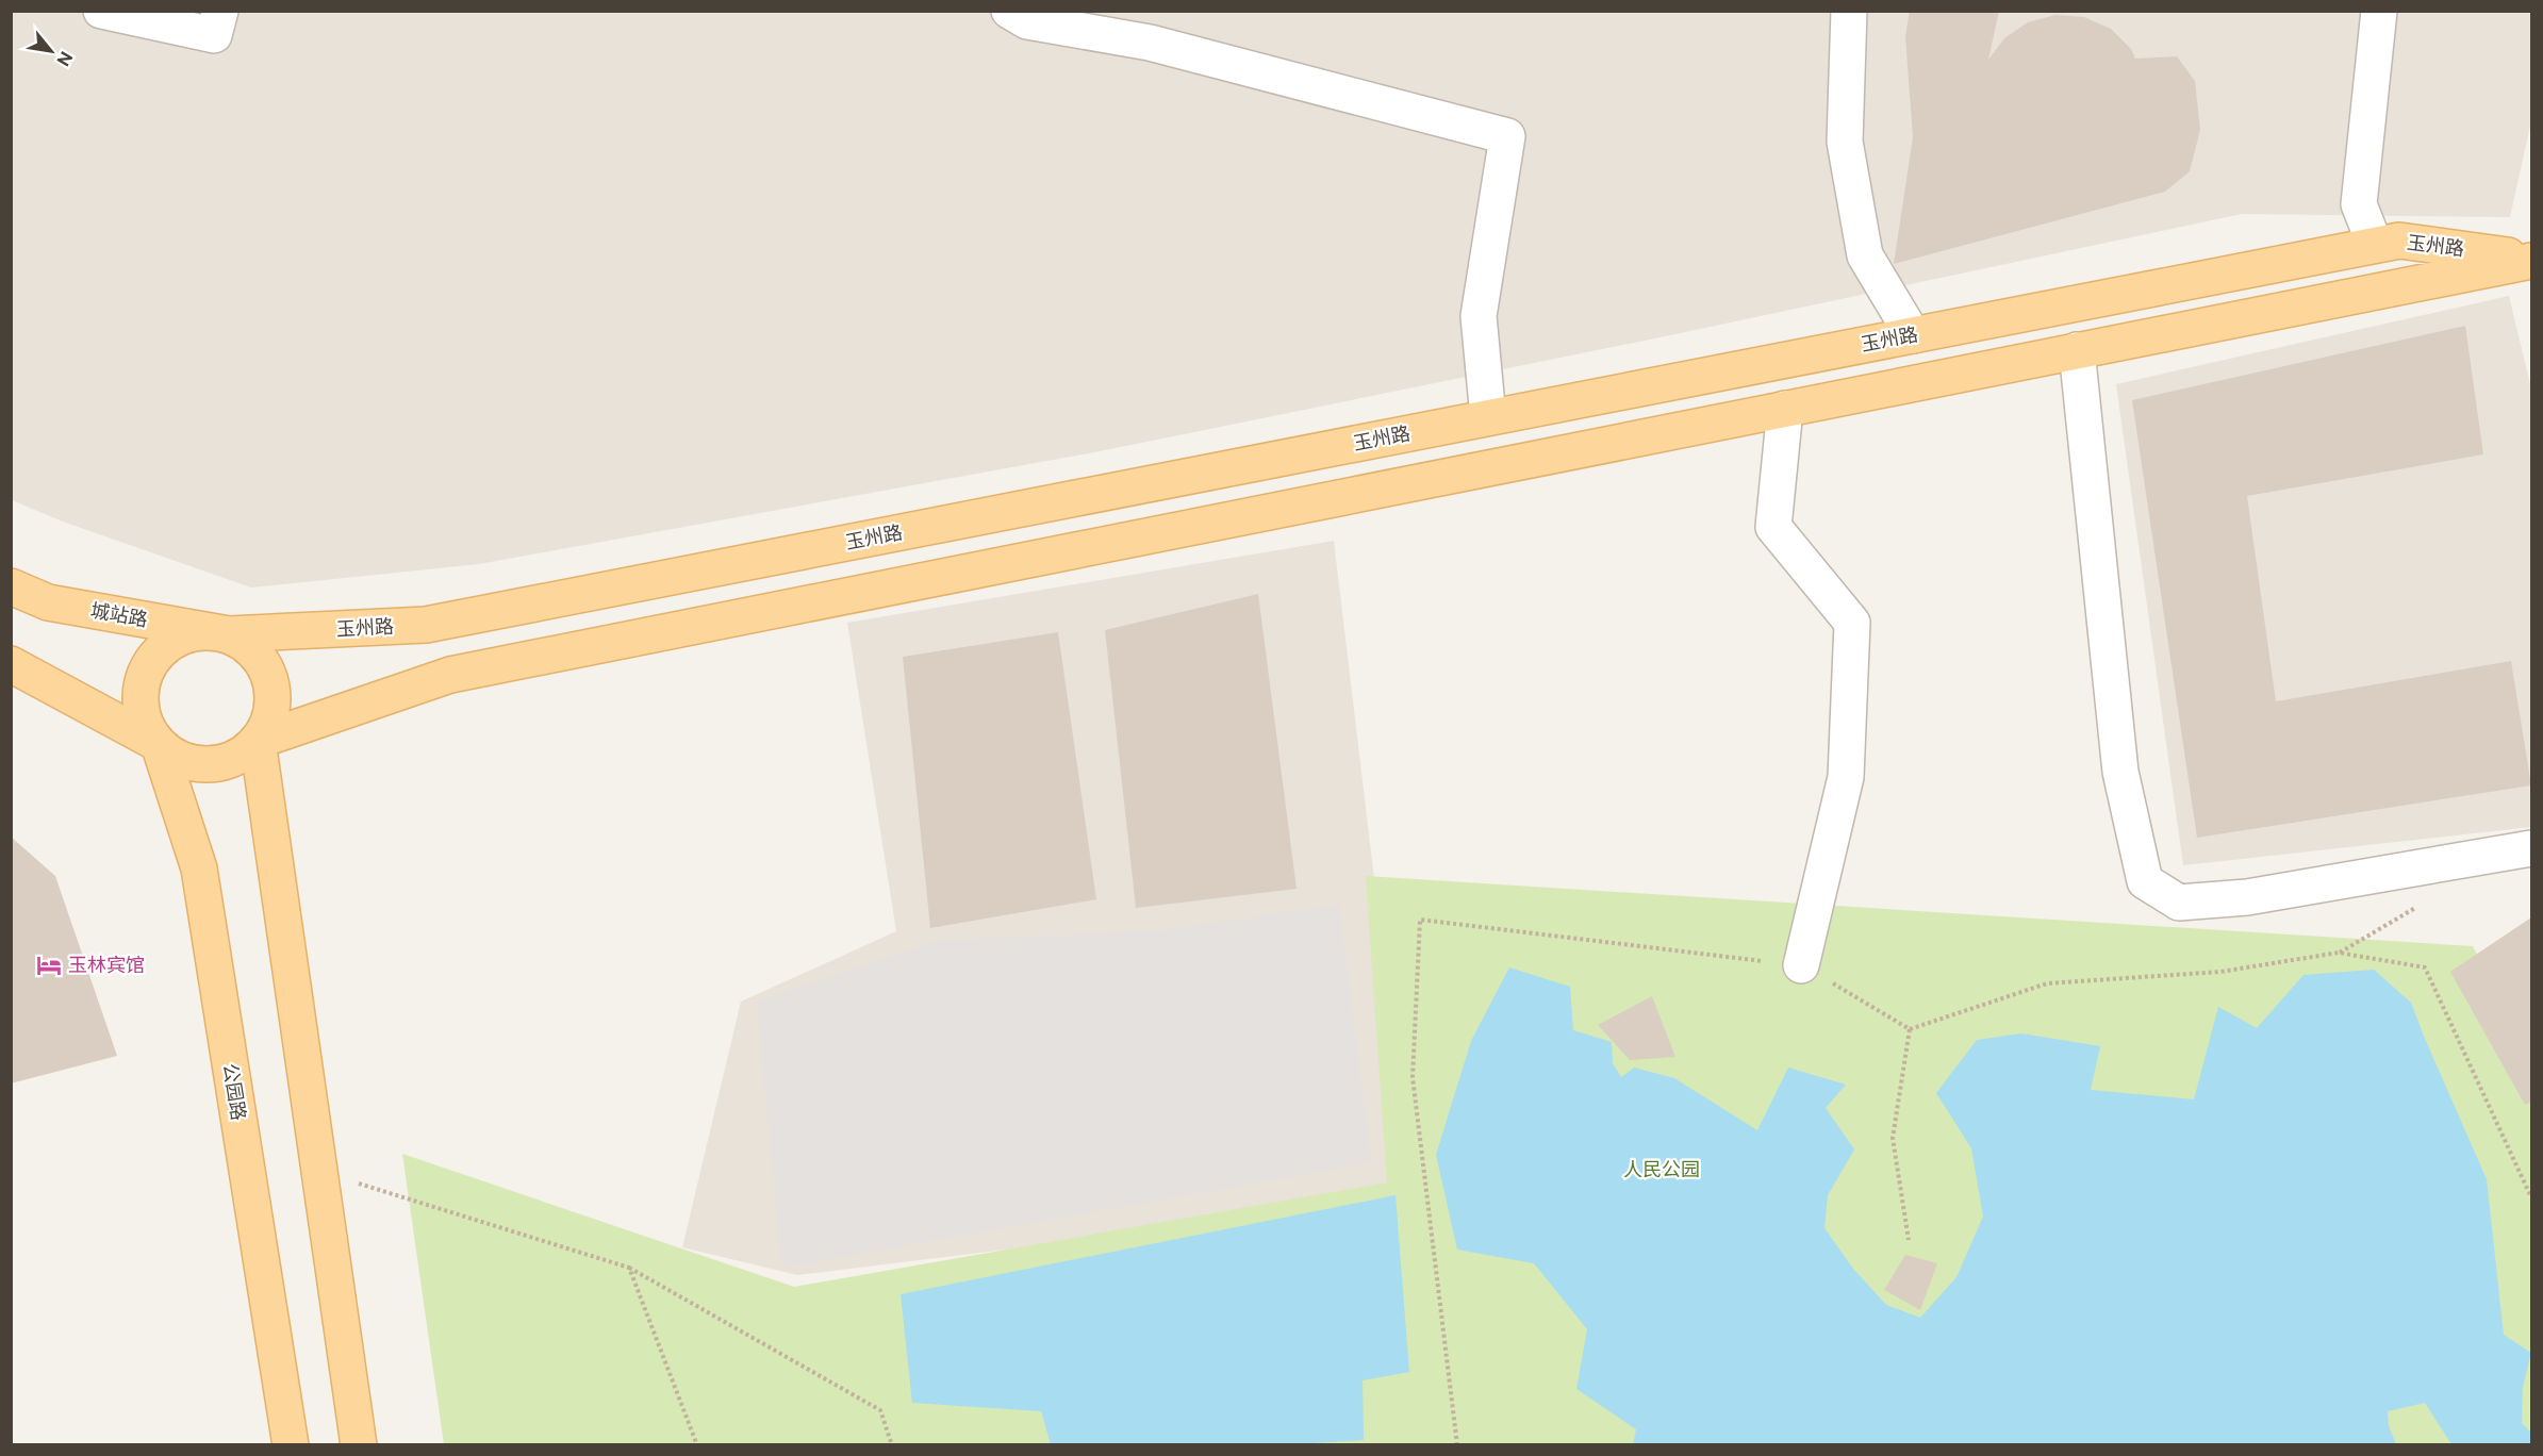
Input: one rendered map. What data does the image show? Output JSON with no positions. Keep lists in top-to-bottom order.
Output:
{
  "streets": {
    "main road": ["玉州路", "城站路", "公园路"]
  },
  "crossings": [
    ["玉州路", "城站路"],
    ["玉州路", "公园路"],
    ["城站路", "公园路"]
  ],
  "parks": ["人民公园"],
  "places": {
    "hotel": ["玉林宾馆"]
  },
  "north": "bottom right"
}
